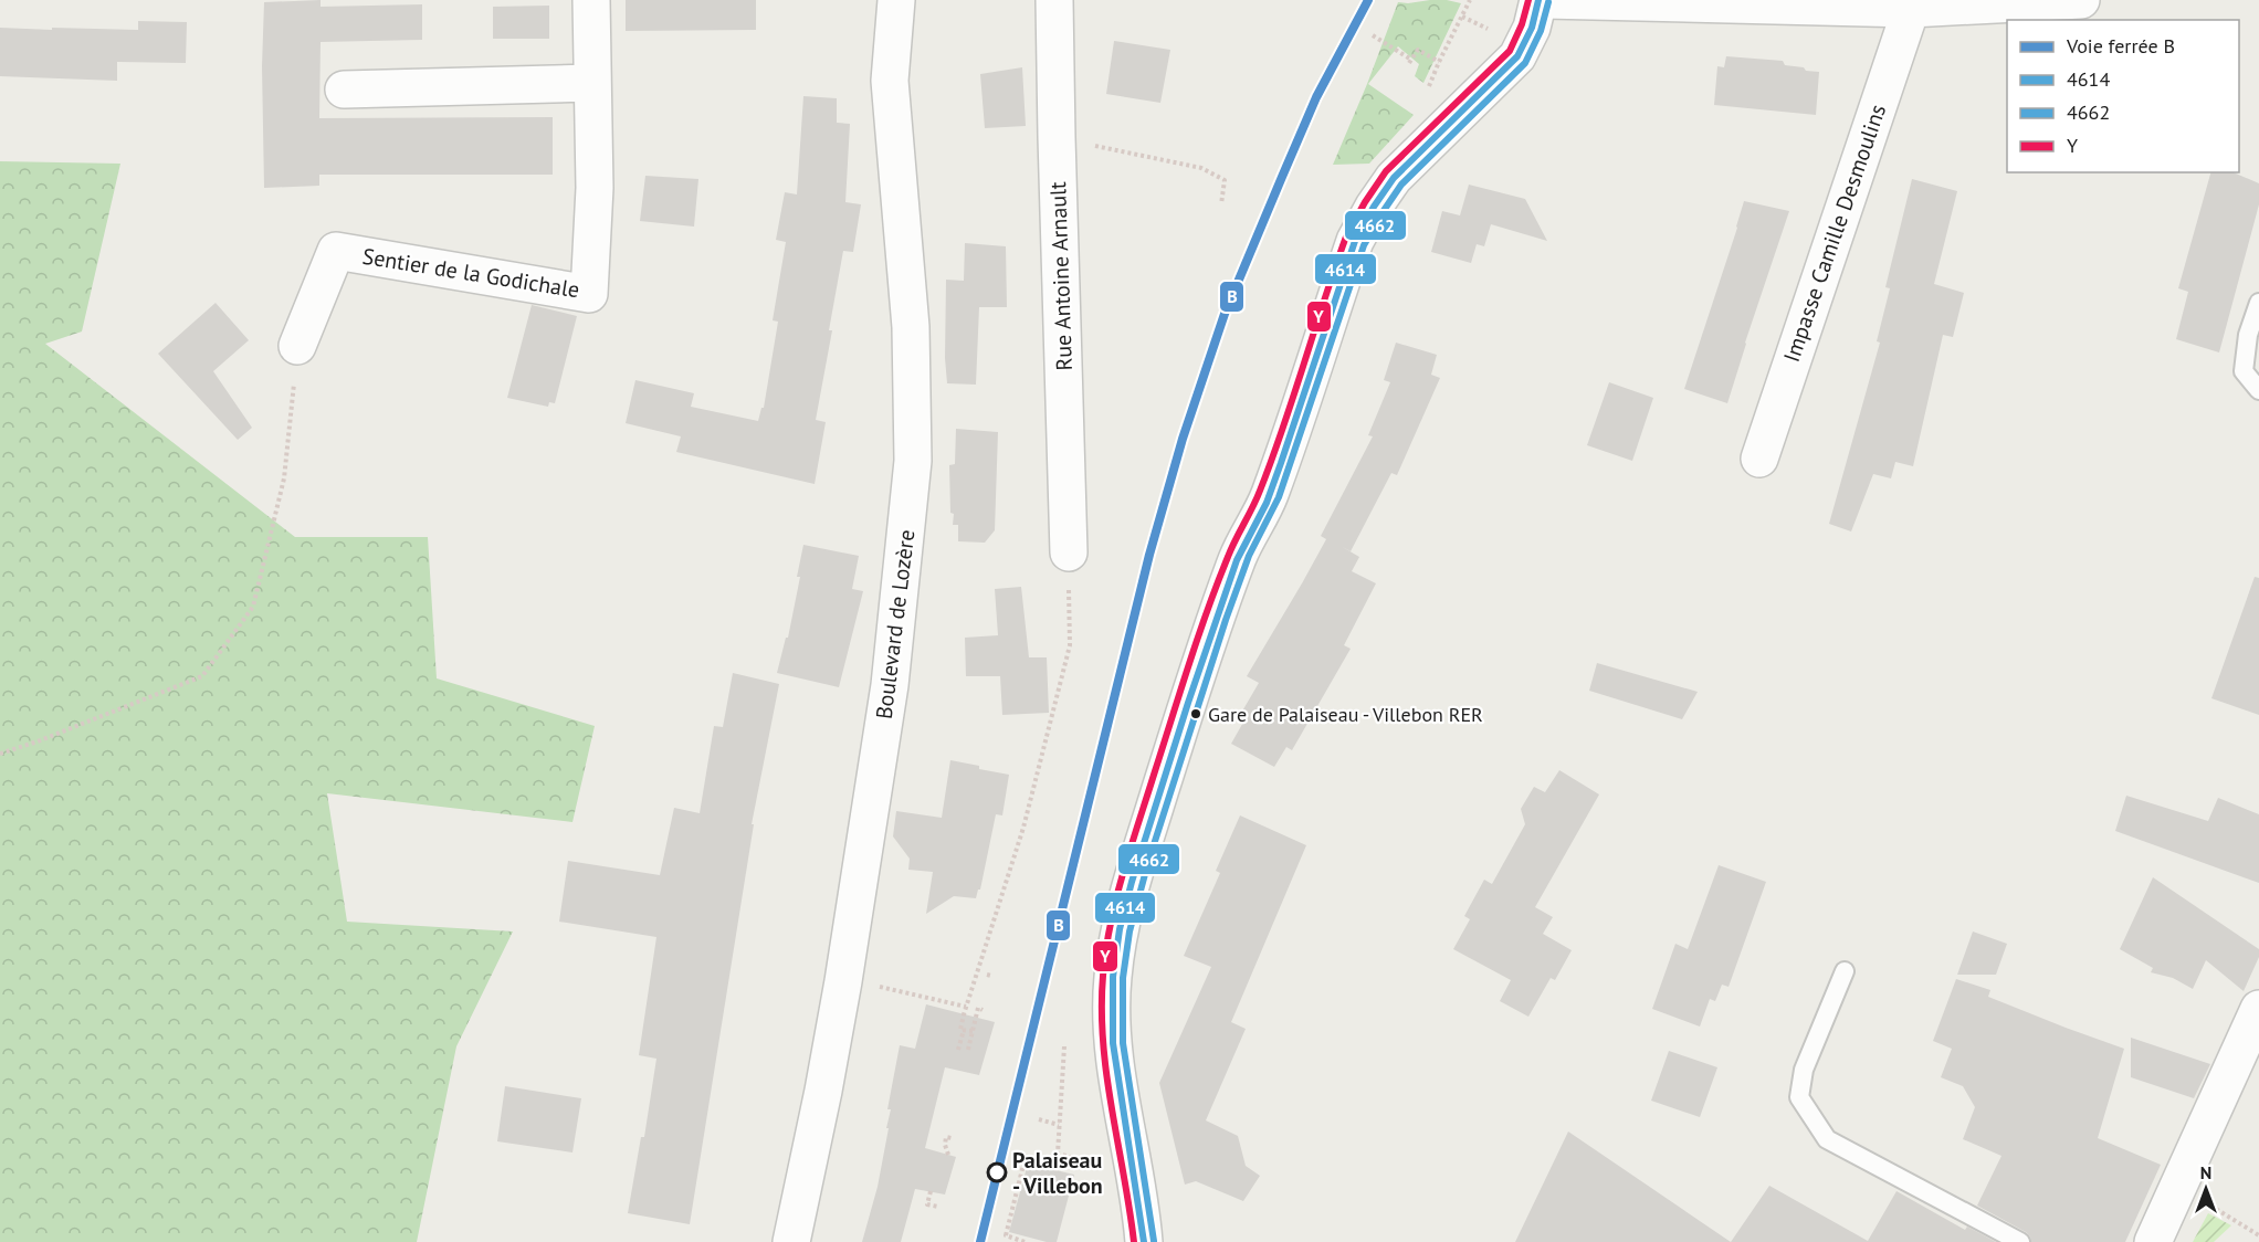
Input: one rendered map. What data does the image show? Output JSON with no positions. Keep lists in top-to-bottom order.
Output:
{
  "streets": {
    "street": [
      "Impasse Camille Desmoulins",
      "Sentier de la Godichale",
      "Rue Antoine Arnault",
      "Boulevard de Lozère"
    ]
  },
  "places": ["Gare de Palaiseau - Villebon RER", "Palaiseau - Villebon"],
  "lines": [
    "rail line B",
    "transit line 4614",
    "transit line Y",
    "transit line 4662"
  ],
  "legend": [
    "Voie ferrée B",
    "4614",
    "4662",
    "Y"
  ],
  "north": "top"
}
